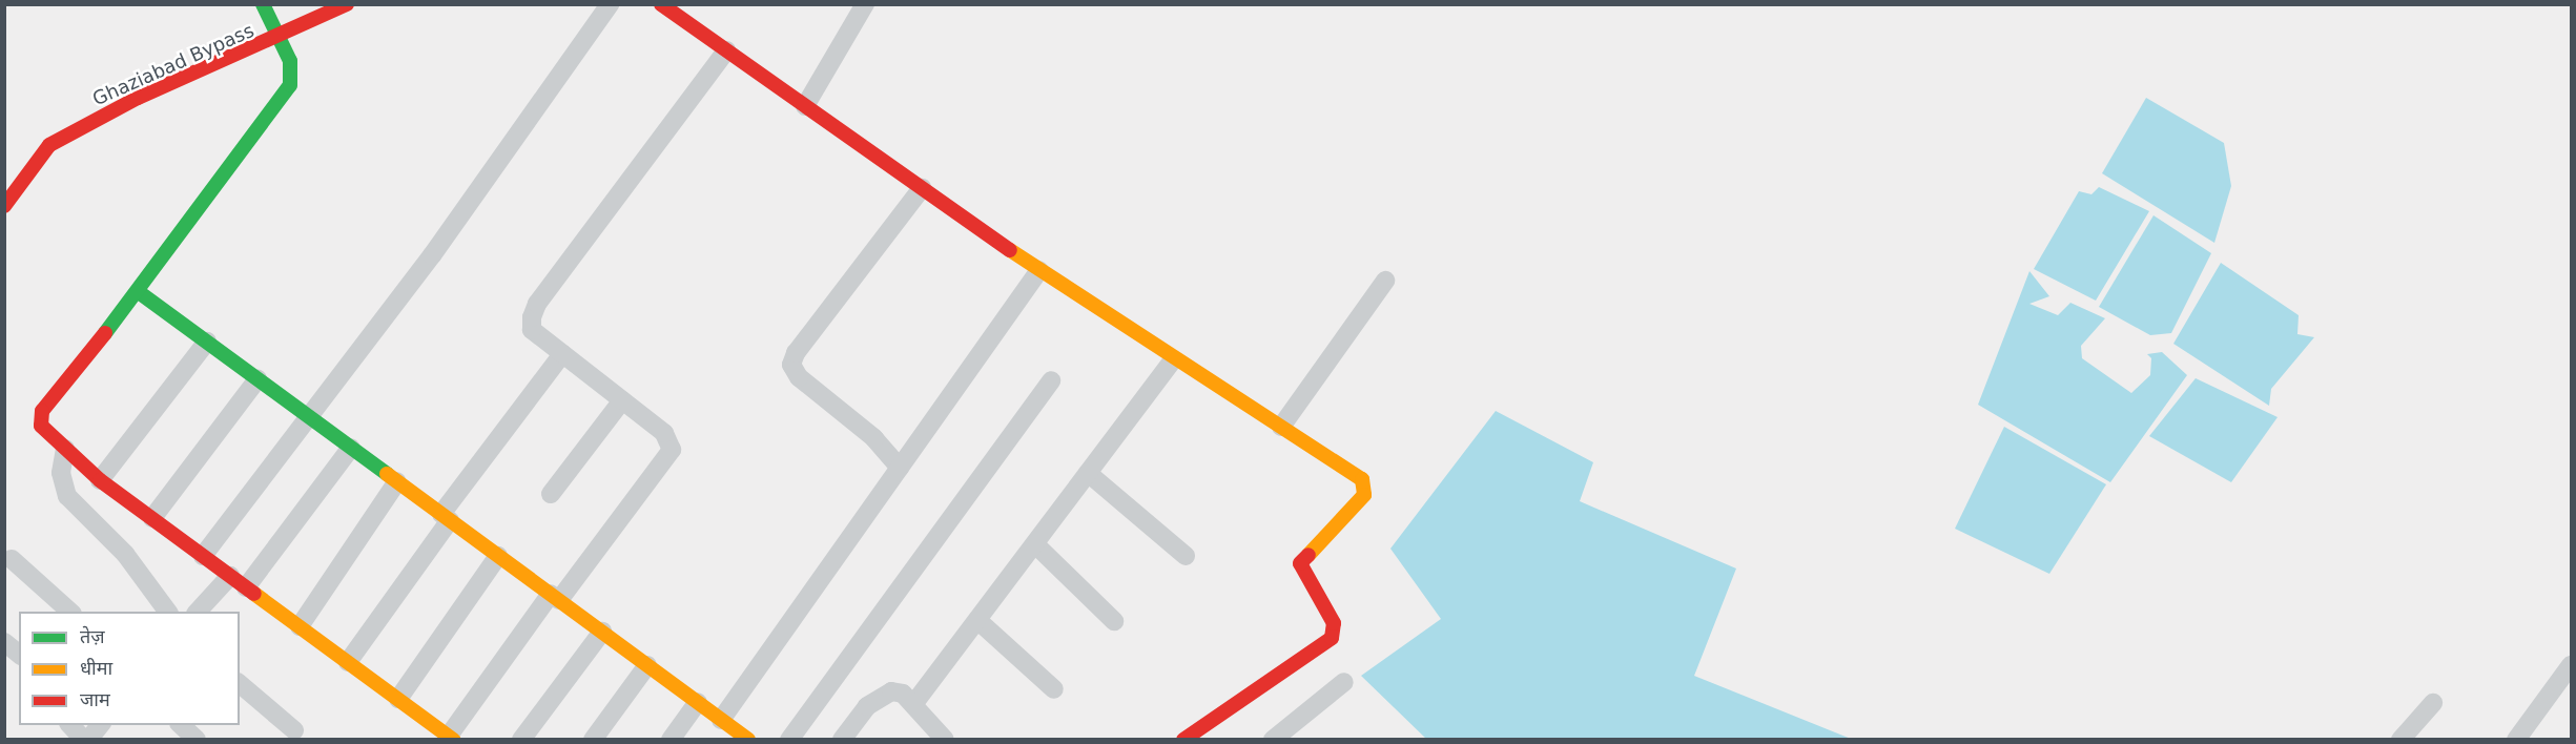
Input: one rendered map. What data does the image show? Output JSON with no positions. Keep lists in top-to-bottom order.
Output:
{
  "streets": {
    "main road": ["Ghaziabad Bypass"]
  },
  "legend": ["तेज़", "धीमा", "जाम"]
}
